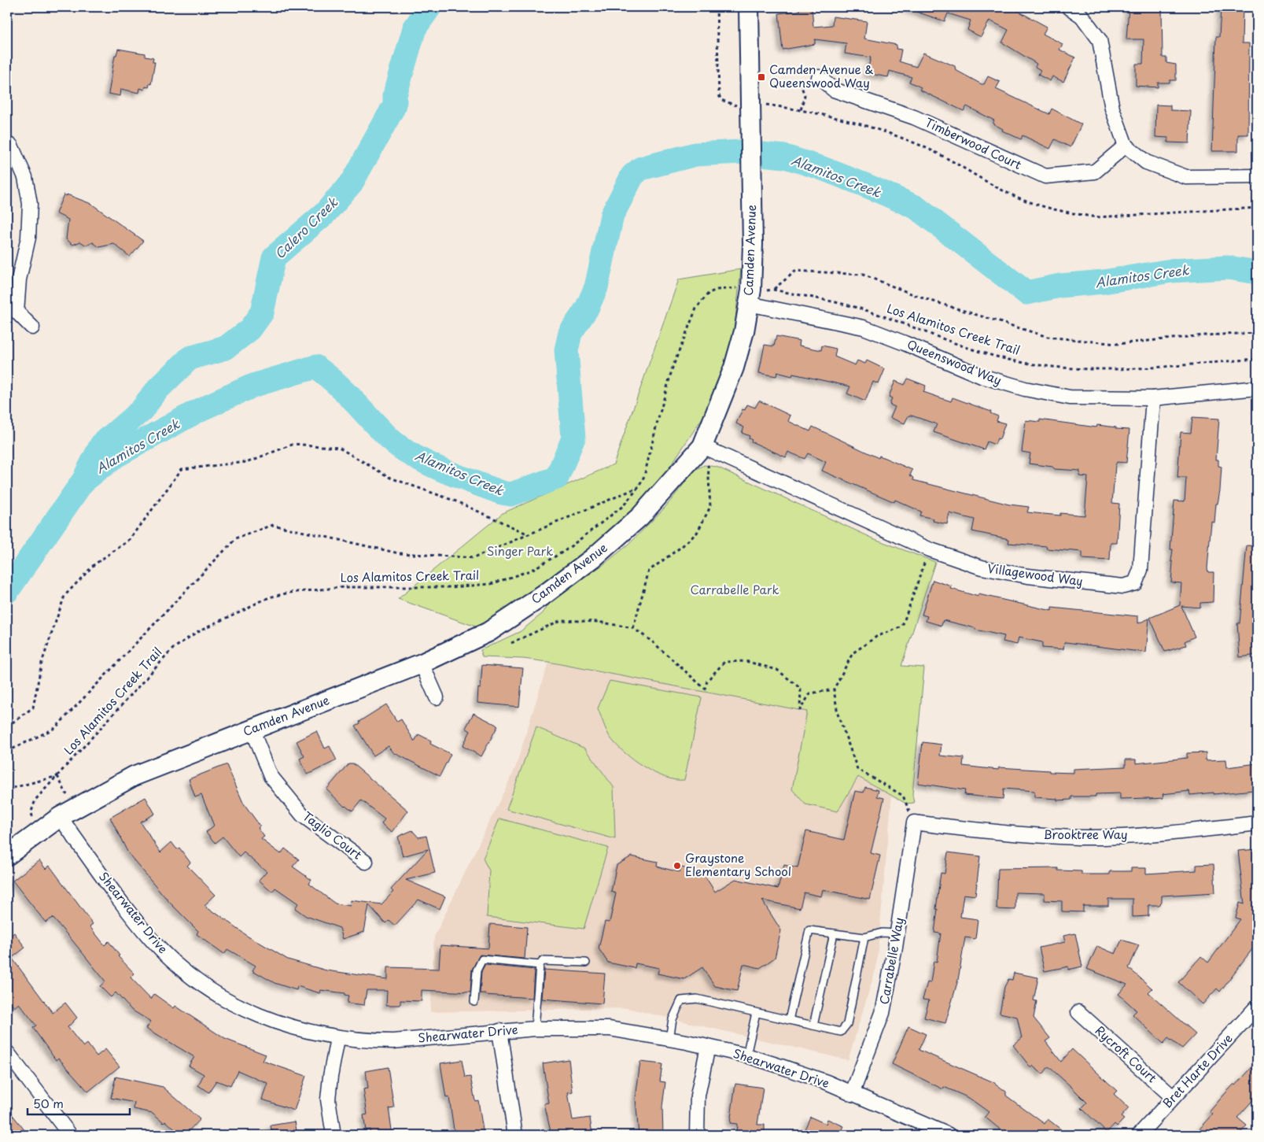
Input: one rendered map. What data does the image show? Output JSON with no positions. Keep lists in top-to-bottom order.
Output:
{
  "streets": {
    "street": [
      "Timberwood Court",
      "Camden Avenue",
      "Queenswood Way",
      "Villagewood Way",
      "Brooktree Way",
      "Taglio Court",
      "Shearwater Drive",
      "Carrabelle Way",
      "Rycroft Court",
      "Bret Harte Drive"
    ],
    "path": ["Los Alamitos Creek Trail"]
  },
  "crossings": [
    ["Camden Avenue", "Los Alamitos Creek Trail"],
    ["Camden Avenue", "Queenswood Way"],
    ["Camden Avenue", "Villagewood Way"],
    ["Camden Avenue", "Taglio Court"],
    ["Camden Avenue", "Shearwater Drive"],
    ["Queenswood Way", "Villagewood Way"],
    ["Brooktree Way", "Carrabelle Way"],
    ["Shearwater Drive", "Carrabelle Way"],
    ["Rycroft Court", "Bret Harte Drive"]
  ],
  "water": ["Alamitos Creek", "Calero Creek"],
  "parks": ["Singer Park", "Carrabelle Park"],
  "places": {
    "transit": ["Camden Avenue & Queenswood Way"],
    "other": ["Graystone Elementary School"]
  },
  "scale_bar": "50 m"
}
